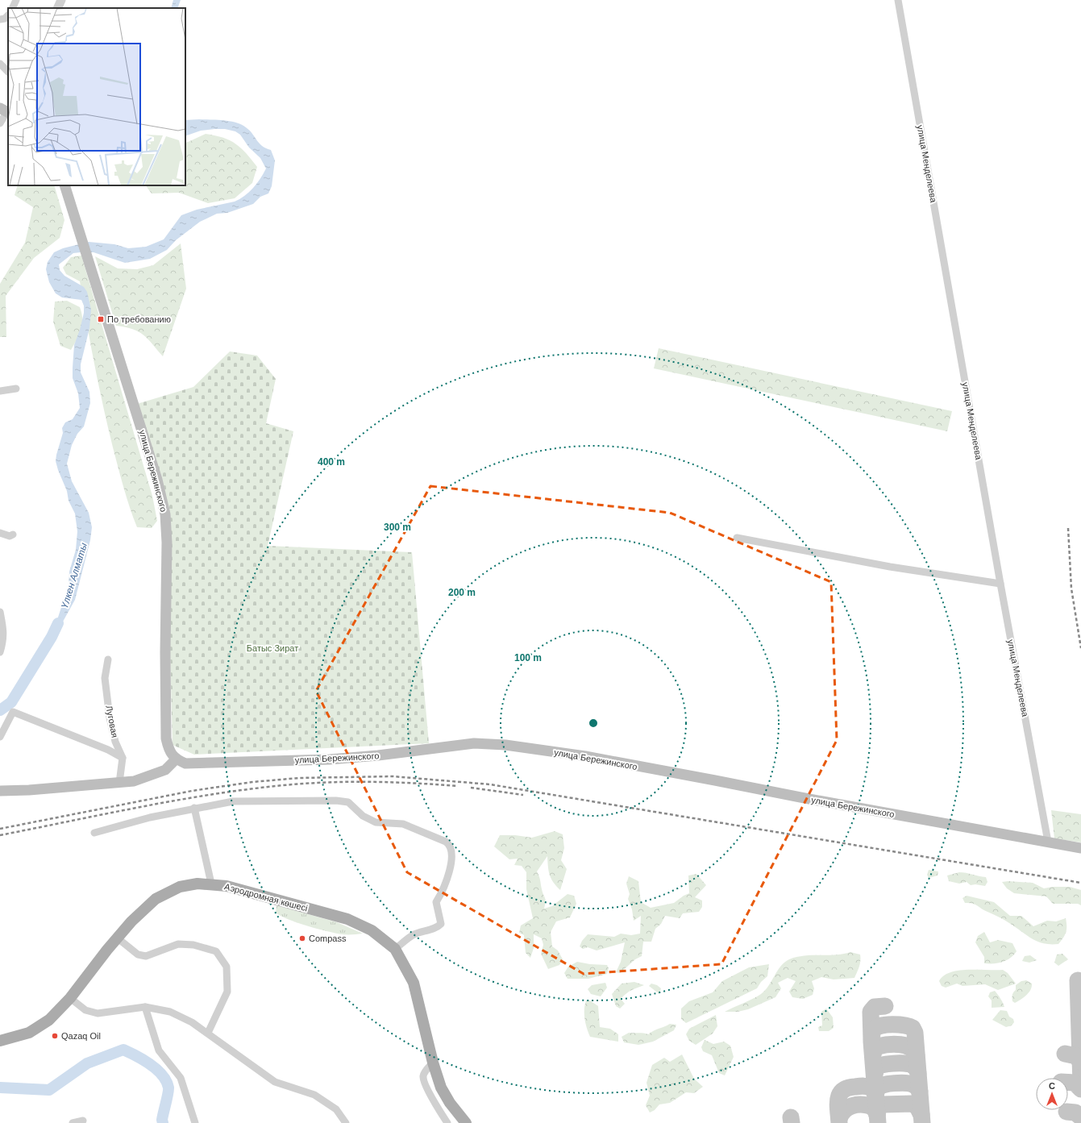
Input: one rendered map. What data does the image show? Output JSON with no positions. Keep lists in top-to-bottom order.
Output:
{
  "streets": {
    "main road": ["улица Бережинского", "Аэродромная көшесі"],
    "street": ["улица Менделеева", "Луговая"]
  },
  "crossings": [
    ["улица Менделеева", "улица Бережинского"]
  ],
  "water": ["Үлкен Алматы"],
  "parks": ["Батыс Зират"],
  "places": {
    "transit": ["По требованию"],
    "other": ["Compass", "Qazaq Oil"]
  },
  "north": "top",
  "rings": [
    "400 m",
    "300 m",
    "200 m",
    "100 m"
  ]
}
